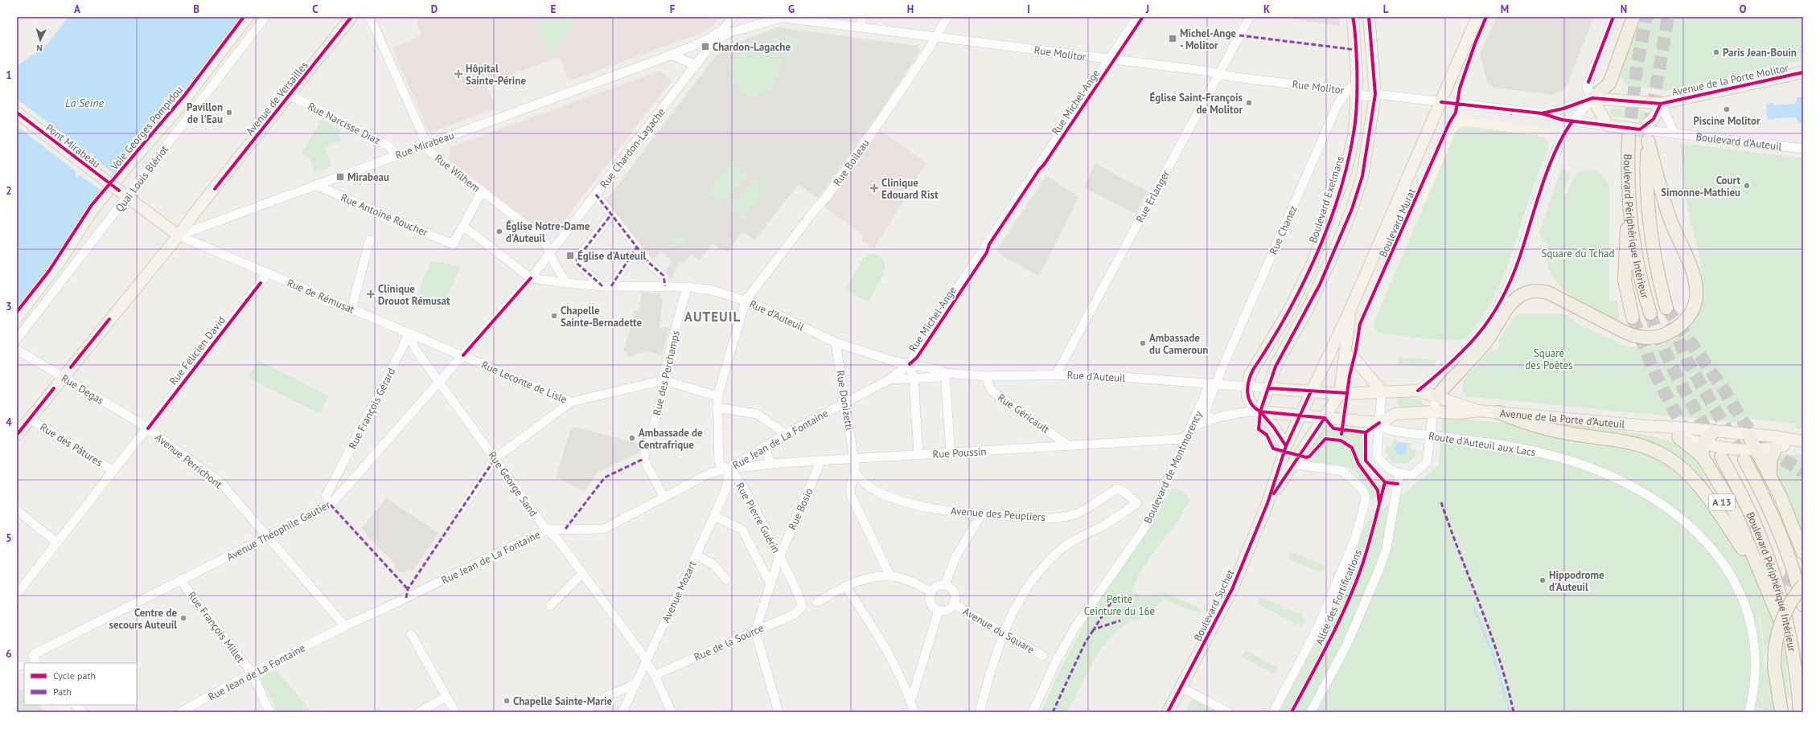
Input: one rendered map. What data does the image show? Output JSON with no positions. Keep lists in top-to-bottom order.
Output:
{
  "streets": {
    "highway": ["Boulevard Périphérique Intérieur", "A 13"],
    "main road": [
      "Avenue de la Porte Molitor",
      "Avenue de Versailles",
      "Voie Georges Pompidou",
      "Boulevard d'Auteuil",
      "Pont Mirabeau",
      "Boulevard Exelmans",
      "Boulevard Murat",
      "Avenue de la Porte d'Auteuil",
      "Boulevard Suchet"
    ],
    "street": [
      "Rue Molitor",
      "Rue Michel-Ange",
      "Rue Narcisse Diaz",
      "Rue Mirabeau",
      "Rue Chardon-Lagache",
      "Rue Boileau",
      "Rue Wilhem",
      "Quai Louis Blériot",
      "Rue Erlanger",
      "Rue Antoine Roucher",
      "Rue Chanez",
      "Rue de Rémusat",
      "Rue d'Auteuil",
      "Rue Félicien David",
      "Rue des Perchamps",
      "Rue Leconte de Lisle",
      "Rue Degas",
      "Rue Donizetti",
      "Rue François Gérard",
      "Rue Géricault",
      "Rue Jean de La Fontaine",
      "Route d'Auteuil aux Lacs",
      "Rue des Pâtures",
      "Rue Poussin",
      "Avenue Perrichont",
      "Boulevard de Montmorency",
      "Rue George Sand",
      "Rue Bosio",
      "Avenue des Peupliers",
      "Rue Pierre Guérin",
      "Avenue Théophile Gautier",
      "Avenue Mozart",
      "Rue François Millet",
      "Avenue du Square",
      "Rue de la Source"
    ],
    "cycle path": ["Allée des Fortifications"]
  },
  "crossings": [
    ["Rue Molitor", "Rue Michel-Ange"],
    ["Rue Molitor", "Boulevard d'Auteuil"],
    ["Rue Molitor", "Rue Chardon-Lagache"],
    ["Rue Molitor", "Rue Boileau"],
    ["Rue Molitor", "Rue Erlanger"],
    ["Rue Molitor", "Boulevard Exelmans"],
    ["Rue Molitor", "Boulevard Murat"],
    ["Rue Molitor", "Rue Chanez"],
    ["Avenue de Versailles", "Rue Narcisse Diaz"],
    ["Avenue de Versailles", "Rue Mirabeau"],
    ["Avenue de Versailles", "Pont Mirabeau"],
    ["Avenue de Versailles", "Rue de Rémusat"],
    ["Avenue de Versailles", "Rue Degas"],
    ["Avenue de Versailles", "Rue des Pâtures"],
    ["Rue Michel-Ange", "Rue d'Auteuil"],
    ["Rue Narcisse Diaz", "Rue Mirabeau"],
    ["Rue Mirabeau", "Pont Mirabeau"],
    ["Rue Mirabeau", "Rue Chardon-Lagache"],
    ["Rue Mirabeau", "Rue Wilhem"],
    ["Rue Mirabeau", "Rue Antoine Roucher"],
    ["Rue Mirabeau", "Rue de Rémusat"],
    ["Pont Mirabeau", "Quai Louis Blériot"],
    ["Pont Mirabeau", "Rue de Rémusat"],
    ["Rue Chardon-Lagache", "Rue Wilhem"],
    ["Rue Chardon-Lagache", "Rue d'Auteuil"],
    ["Rue Chardon-Lagache", "Avenue Théophile Gautier"],
    ["Rue Boileau", "Rue d'Auteuil"],
    ["Rue Boileau", "Rue Pierre Guérin"],
    ["Rue Erlanger", "Rue d'Auteuil"],
    ["Boulevard Exelmans", "Rue Chanez"],
    ["Boulevard Exelmans", "Rue d'Auteuil"],
    ["Boulevard Murat", "Avenue de la Porte d'Auteuil"],
    ["Boulevard Murat", "Boulevard Suchet"],
    ["Rue Chanez", "Rue d'Auteuil"],
    ["Rue Chanez", "Boulevard de Montmorency"],
    ["Rue de Rémusat", "Rue Félicien David"],
    ["Rue de Rémusat", "Rue Leconte de Lisle"],
    ["Rue de Rémusat", "Rue François Gérard"],
    ["Rue de Rémusat", "Rue George Sand"],
    ["Rue de Rémusat", "Avenue Théophile Gautier"],
    ["Rue d'Auteuil", "Rue des Perchamps"],
    ["Rue d'Auteuil", "Rue Donizetti"],
    ["Rue d'Auteuil", "Rue Géricault"],
    ["Rue d'Auteuil", "Avenue de la Porte d'Auteuil"],
    ["Rue d'Auteuil", "Rue Jean de La Fontaine"],
    ["Rue d'Auteuil", "Boulevard de Montmorency"],
    ["Rue d'Auteuil", "Rue Pierre Guérin"],
    ["Rue d'Auteuil", "Avenue Théophile Gautier"],
    ["Rue Félicien David", "Rue Degas"],
    ["Rue Félicien David", "Rue des Pâtures"],
    ["Rue Félicien David", "Avenue Perrichont"],
    ["Rue des Perchamps", "Rue Leconte de Lisle"],
    ["Rue des Perchamps", "Rue Jean de La Fontaine"],
    ["Rue Leconte de Lisle", "Rue Pierre Guérin"],
    ["Rue Leconte de Lisle", "Avenue Théophile Gautier"],
    ["Rue Degas", "Avenue Perrichont"],
    ["Rue Donizetti", "Rue Jean de La Fontaine"],
    ["Rue Donizetti", "Rue Poussin"],
    ["Rue Donizetti", "Avenue des Peupliers"],
    ["Rue François Gérard", "Rue George Sand"],
    ["Rue François Gérard", "Avenue Théophile Gautier"],
    ["Rue Géricault", "Rue Poussin"],
    ["Avenue de la Porte d'Auteuil", "Route d'Auteuil aux Lacs"],
    ["Avenue de la Porte d'Auteuil", "A 13"],
    ["Avenue de la Porte d'Auteuil", "Boulevard Suchet"],
    ["Rue Jean de La Fontaine", "Rue Poussin"],
    ["Rue Jean de La Fontaine", "Avenue Perrichont"],
    ["Rue Jean de La Fontaine", "Rue George Sand"],
    ["Rue Jean de La Fontaine", "Rue Pierre Guérin"],
    ["Rue Jean de La Fontaine", "Avenue Mozart"],
    ["Rue Jean de La Fontaine", "Rue François Millet"],
    ["Rue Poussin", "Boulevard de Montmorency"],
    ["Rue Poussin", "Rue Bosio"],
    ["Rue Poussin", "Rue Pierre Guérin"],
    ["Rue Poussin", "Avenue Mozart"],
    ["Avenue Perrichont", "Avenue Théophile Gautier"],
    ["Rue George Sand", "Avenue Théophile Gautier"],
    ["Rue George Sand", "Avenue Mozart"],
    ["Rue George Sand", "Rue de la Source"],
    ["Rue Bosio", "Rue Pierre Guérin"],
    ["Rue Bosio", "Rue de la Source"],
    ["Avenue des Peupliers", "Avenue du Square"],
    ["Rue Pierre Guérin", "Avenue Mozart"],
    ["Rue Pierre Guérin", "Rue de la Source"],
    ["Avenue Théophile Gautier", "Rue François Millet"]
  ],
  "districts": ["AUTEUIL"],
  "water": ["La Seine"],
  "parks": ["Square du Tchad", "Square des Poètes", "Petite Ceinture du 16e"],
  "places": {
    "transit": [
      "Michel-Ange - Molitor",
      "Chardon-Lagache",
      "Mirabeau",
      "Église d'Auteuil"
    ],
    "other": [
      "Paris Jean-Bouin",
      "Église Saint-François de Molitor",
      "Piscine Molitor",
      "Pavillon de l'Eau",
      "Court Simonne-Mathieu",
      "Église Notre-Dame d'Auteuil",
      "Chapelle Sainte-Bernadette",
      "Ambassade du Cameroun",
      "Ambassade de Centrafrique",
      "Hippodrome d'Auteuil",
      "Centre de secours Auteuil",
      "Chapelle Sainte-Marie"
    ],
    "health": ["Hôpital Sainte-Périne", "Clinique Edouard Rist", "Clinique Drouot Rémusat"]
  },
  "legend": ["Cycle path", "Path"],
  "north": "bottom",
  "grid": {
    "columns": [
      "A",
      "B",
      "C",
      "D",
      "E",
      "F",
      "G",
      "H",
      "I",
      "J",
      "K",
      "L",
      "M",
      "N",
      "O"
    ],
    "rows": [
      "1",
      "2",
      "3",
      "4",
      "5",
      "6"
    ]
  }
}
